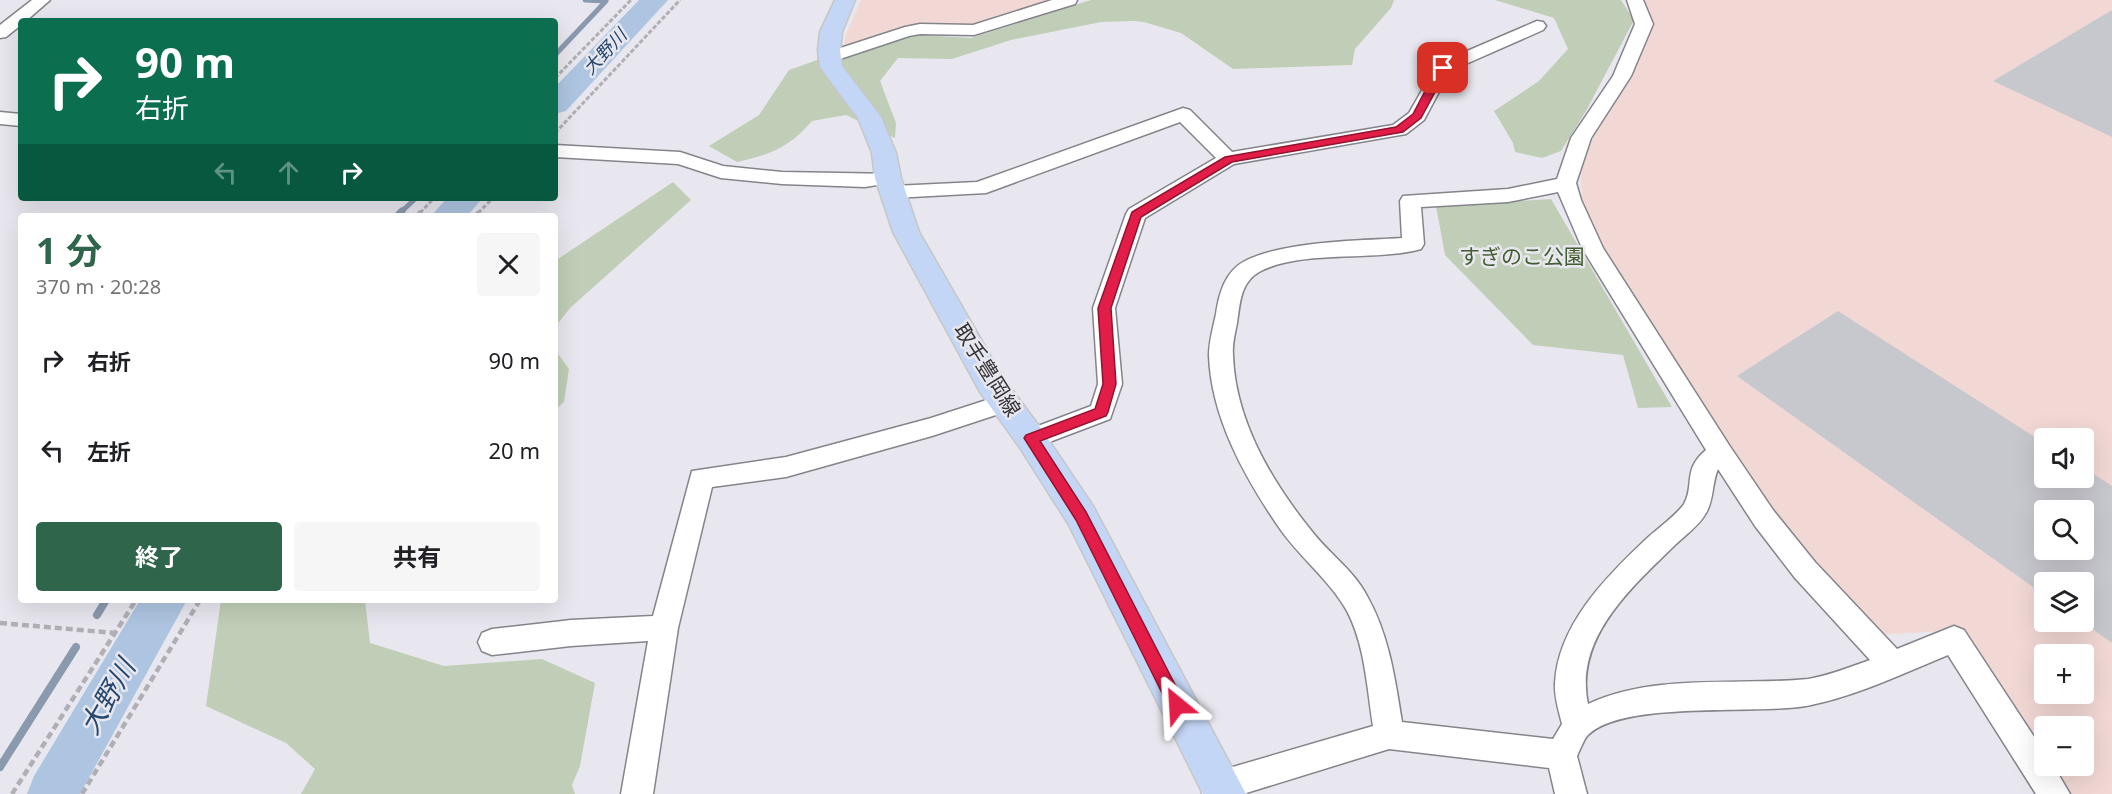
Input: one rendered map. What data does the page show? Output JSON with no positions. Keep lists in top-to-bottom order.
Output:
{
  "streets": {
    "main road": ["取手豊岡線"]
  },
  "water": ["大野川"],
  "parks": ["すぎのこ公園"],
  "page": {
    "turn": ["90 m", "右折"],
    "heading": ["1 分", "370 m · 20:28"],
    "list": [
      {
        "name": "右折",
        "value": "90 m"
      },
      {
        "name": "左折",
        "value": "20 m"
      }
    ],
    "map_buttons": ["+", "−"],
    "buttons": ["終了", "共有"]
  }
}
